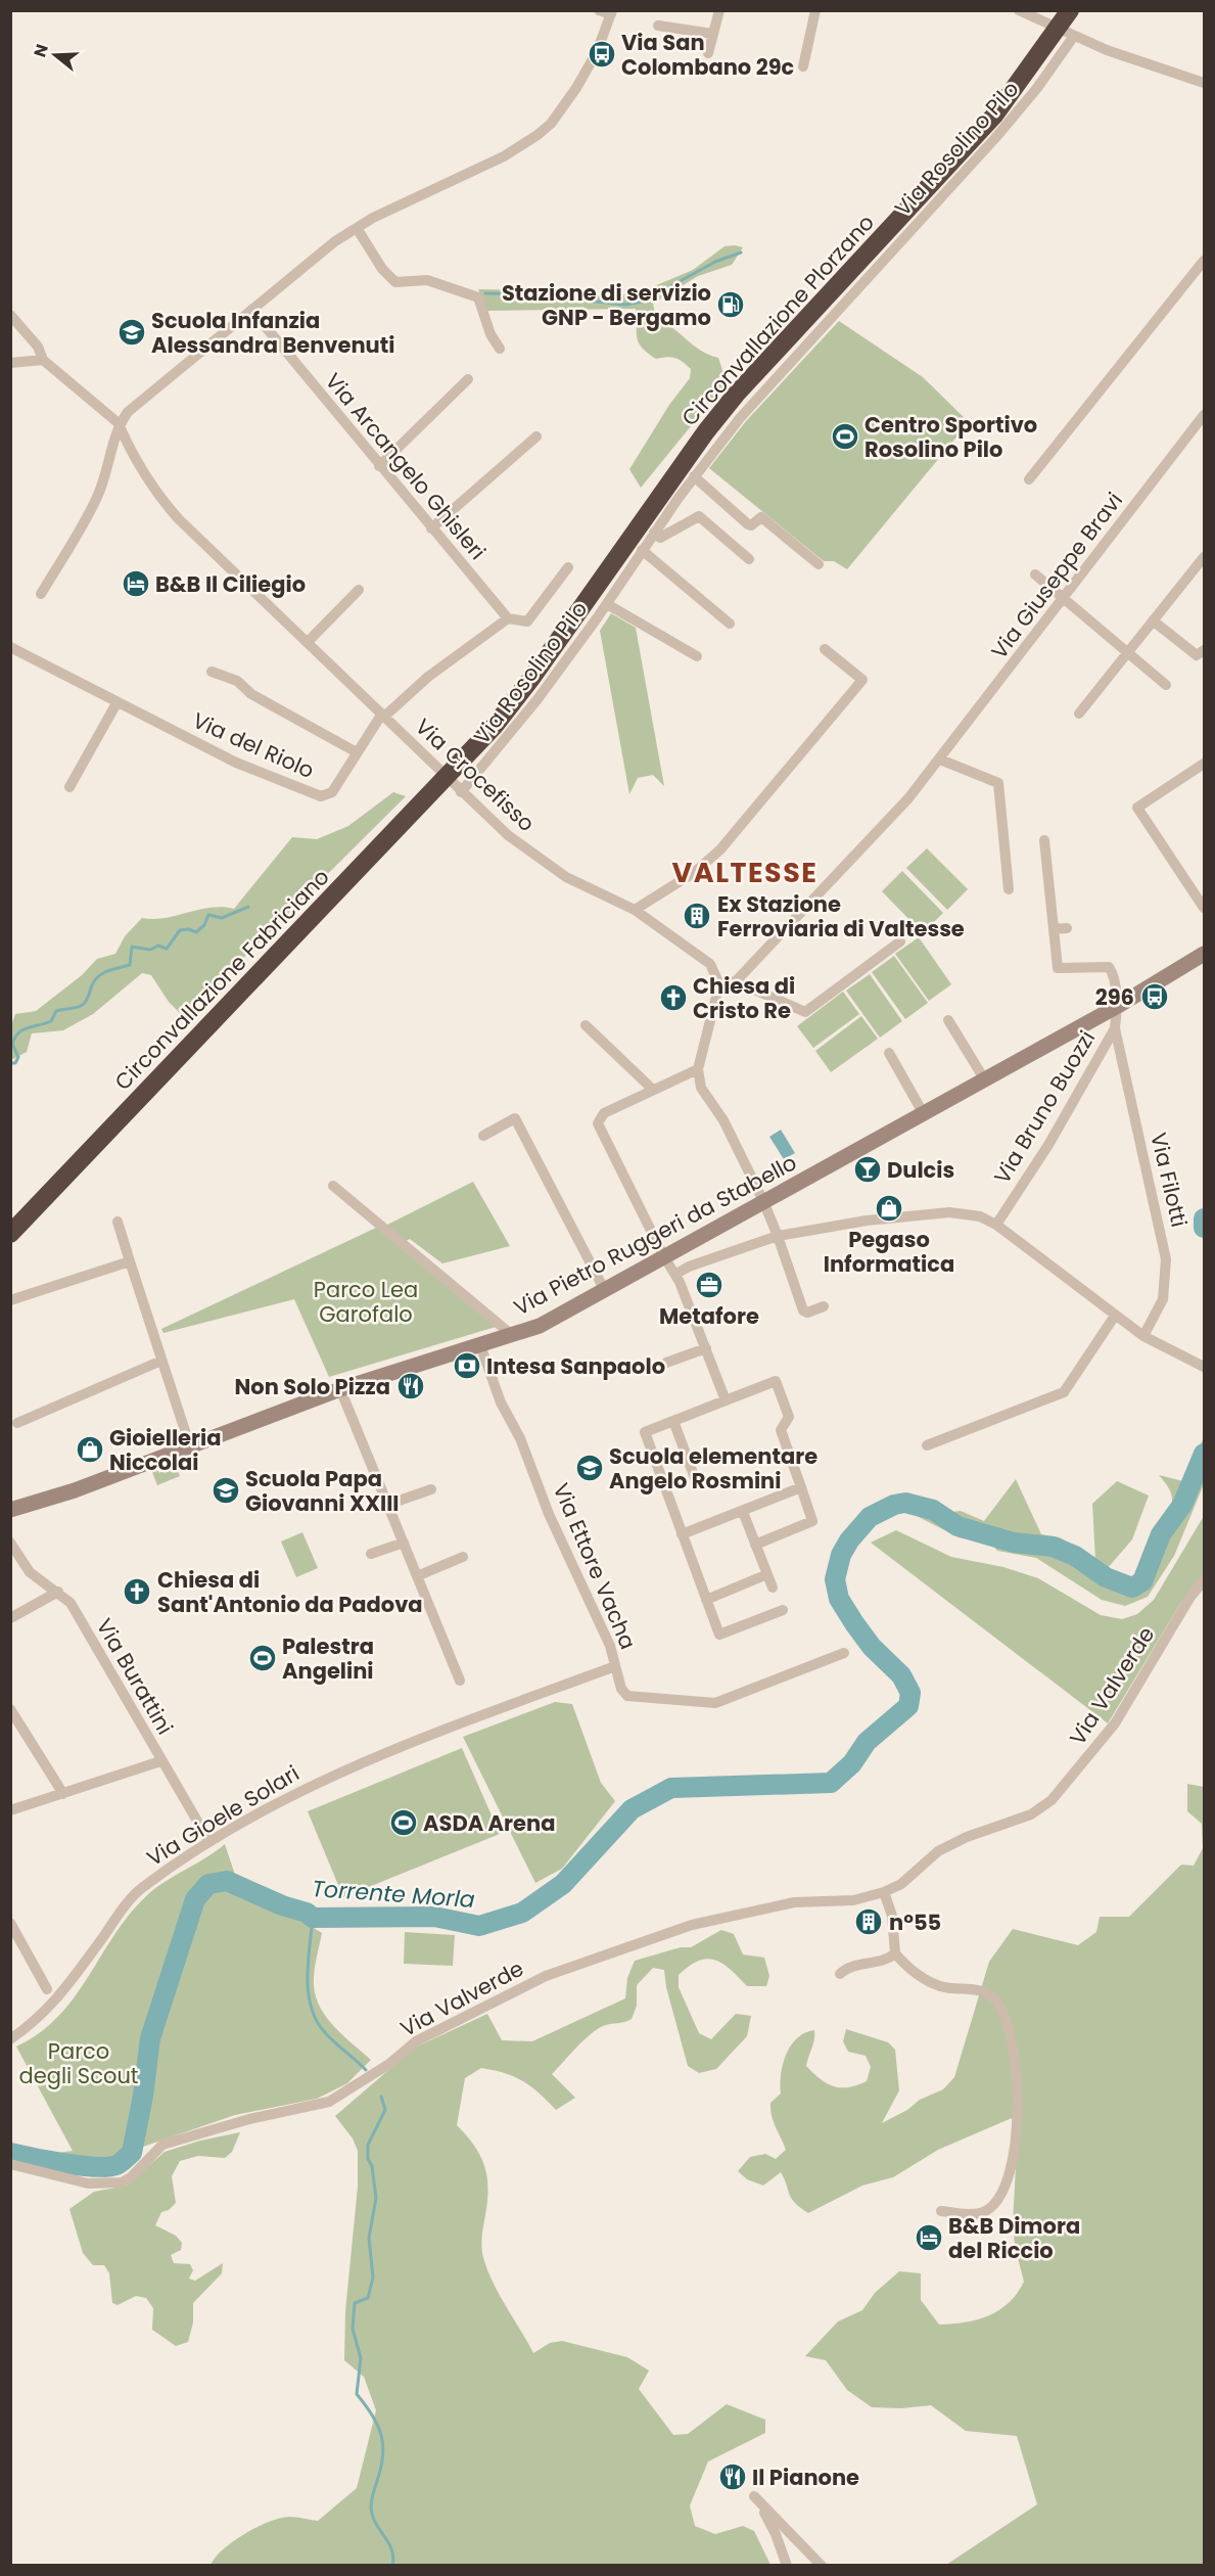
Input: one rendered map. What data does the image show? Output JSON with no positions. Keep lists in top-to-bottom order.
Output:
{
  "streets": {
    "highway": ["Circonvallazione Plorzano", "Circonvallazione Fabriciano"],
    "street": [
      "Via Rosolino Pilo",
      "Via Arcangelo Ghisleri",
      "Via Giuseppe Bravi",
      "Via del Riolo",
      "Via Crocefisso",
      "Via Bruno Buozzi",
      "Via Filotti",
      "Via Pietro Ruggeri da Stabello",
      "Via Ettore Vacha",
      "Via Burattini",
      "Via Valverde",
      "Via Gioele Solari"
    ]
  },
  "crossings": [
    ["Via Rosolino Pilo", "Via Crocefisso"],
    ["Circonvallazione Plorzano", "Circonvallazione Fabriciano"],
    ["Via del Riolo", "Via Crocefisso"],
    ["Via Bruno Buozzi", "Via Filotti"],
    ["Via Bruno Buozzi", "Via Pietro Ruggeri da Stabello"],
    ["Via Pietro Ruggeri da Stabello", "Via Ettore Vacha"],
    ["Via Ettore Vacha", "Via Gioele Solari"],
    ["Via Burattini", "Via Gioele Solari"]
  ],
  "districts": ["VALTESSE"],
  "water": ["Torrente Morla"],
  "parks": ["Parco Lea Garofalo", "Parco degli Scout"],
  "places": {
    "bus stop": ["Via San Colombano 29c", "296"],
    "fuel station": ["Stazione di servizio GNP - Bergamo"],
    "school or university": ["Scuola Infanzia Alessandra Benvenuti", "Scuola elementare Angelo Rosmini", "Scuola Papa Giovanni XXIII"],
    "sports": ["Centro Sportivo Rosolino Pilo", "Palestra Angelini", "ASDA Arena"],
    "hotel": ["B&B Il Ciliegio", "B&B Dimora del Riccio"],
    "building": ["Ex Stazione Ferroviaria di Valtesse", "n°55"],
    "church": ["Chiesa di Cristo Re", "Chiesa di Sant'Antonio da Padova"],
    "bar": ["Dulcis"],
    "shop": ["Pegaso Informatica", "Gioielleria Niccolai"],
    "office": ["Metafore"],
    "bank": ["Intesa Sanpaolo"],
    "restaurant": ["Non Solo Pizza", "Il Pianone"]
  },
  "north": "left"
}
